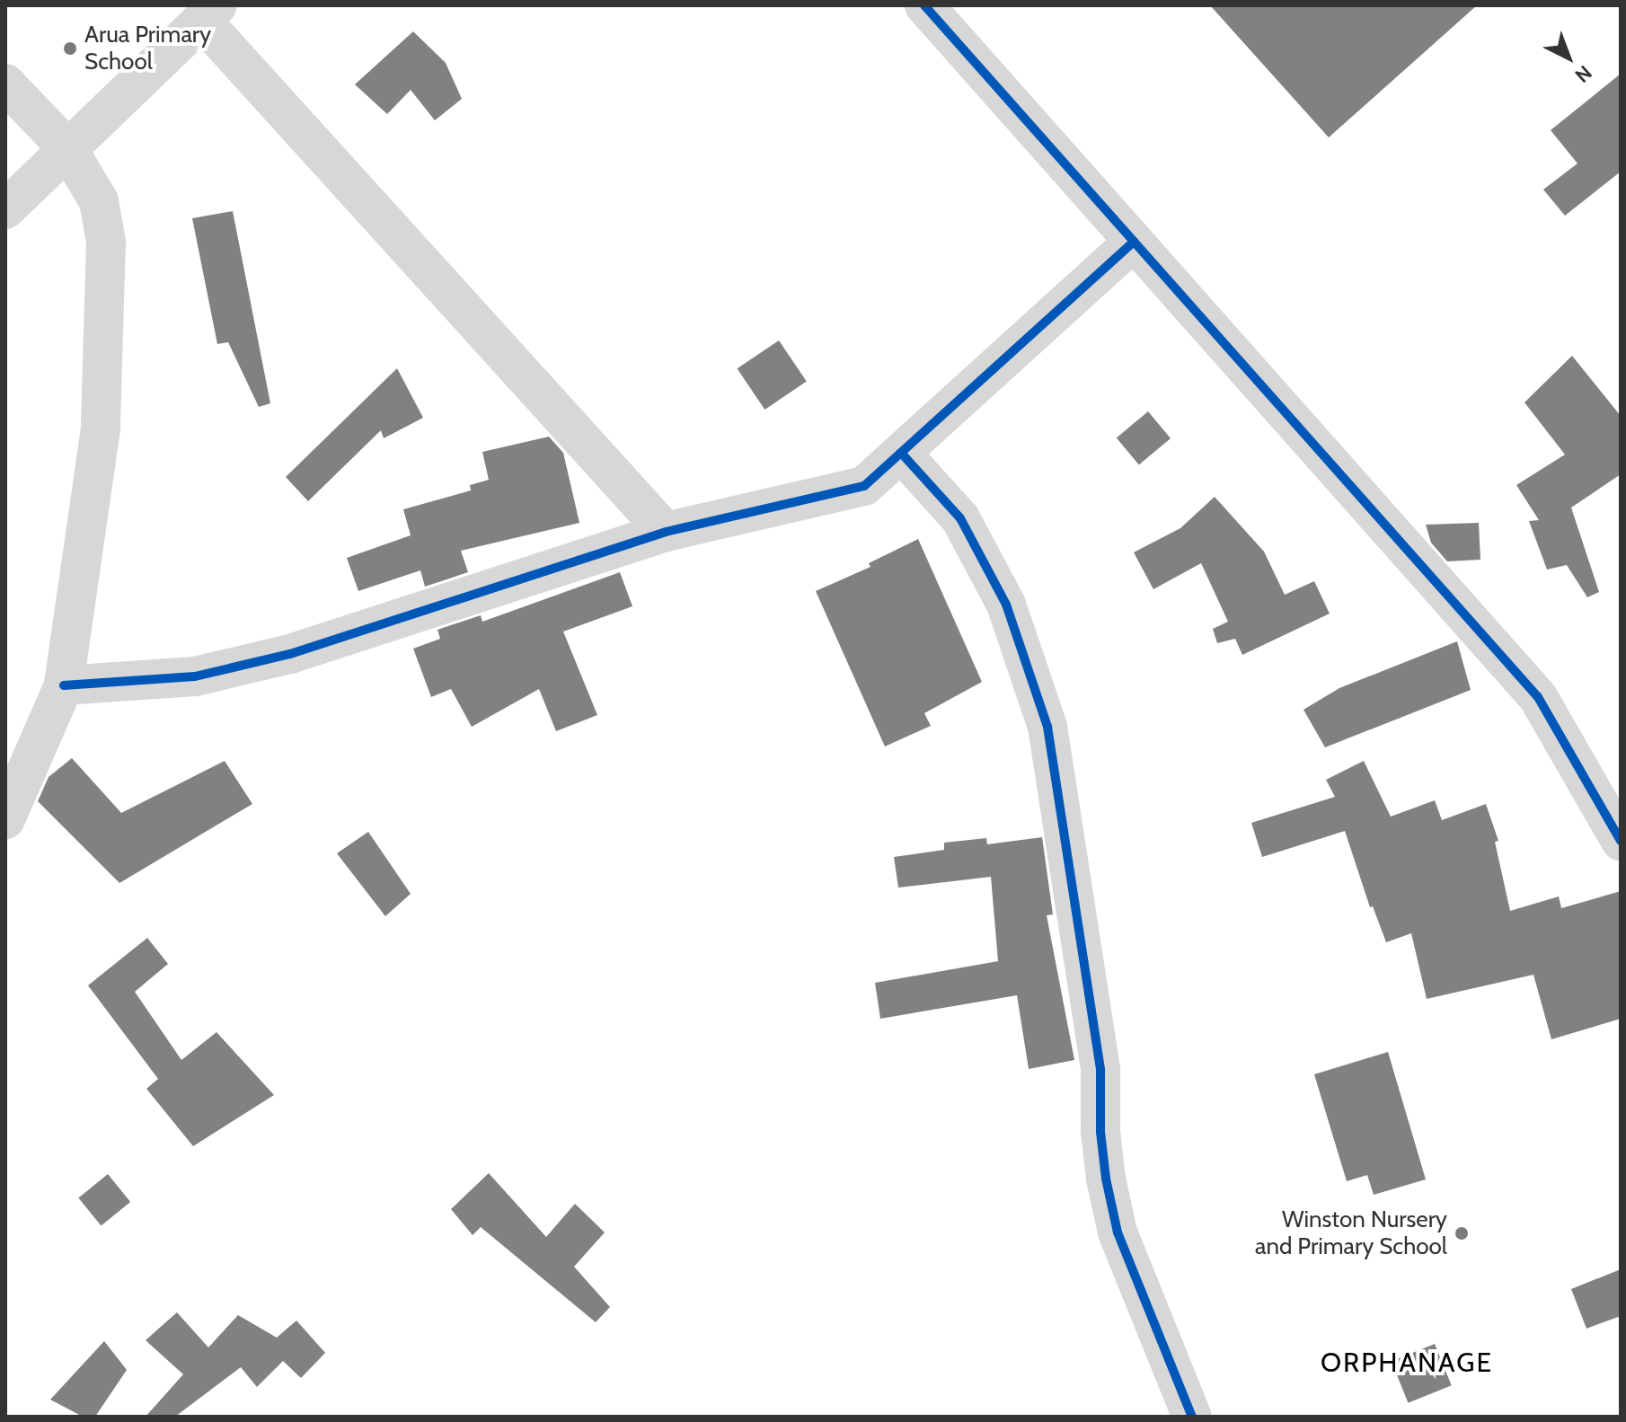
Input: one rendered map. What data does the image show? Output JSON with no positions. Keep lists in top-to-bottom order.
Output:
{
  "districts": ["ORPHANAGE"],
  "places": ["Arua Primary School", "Winston Nursery and Primary School"],
  "north": "bottom right"
}
